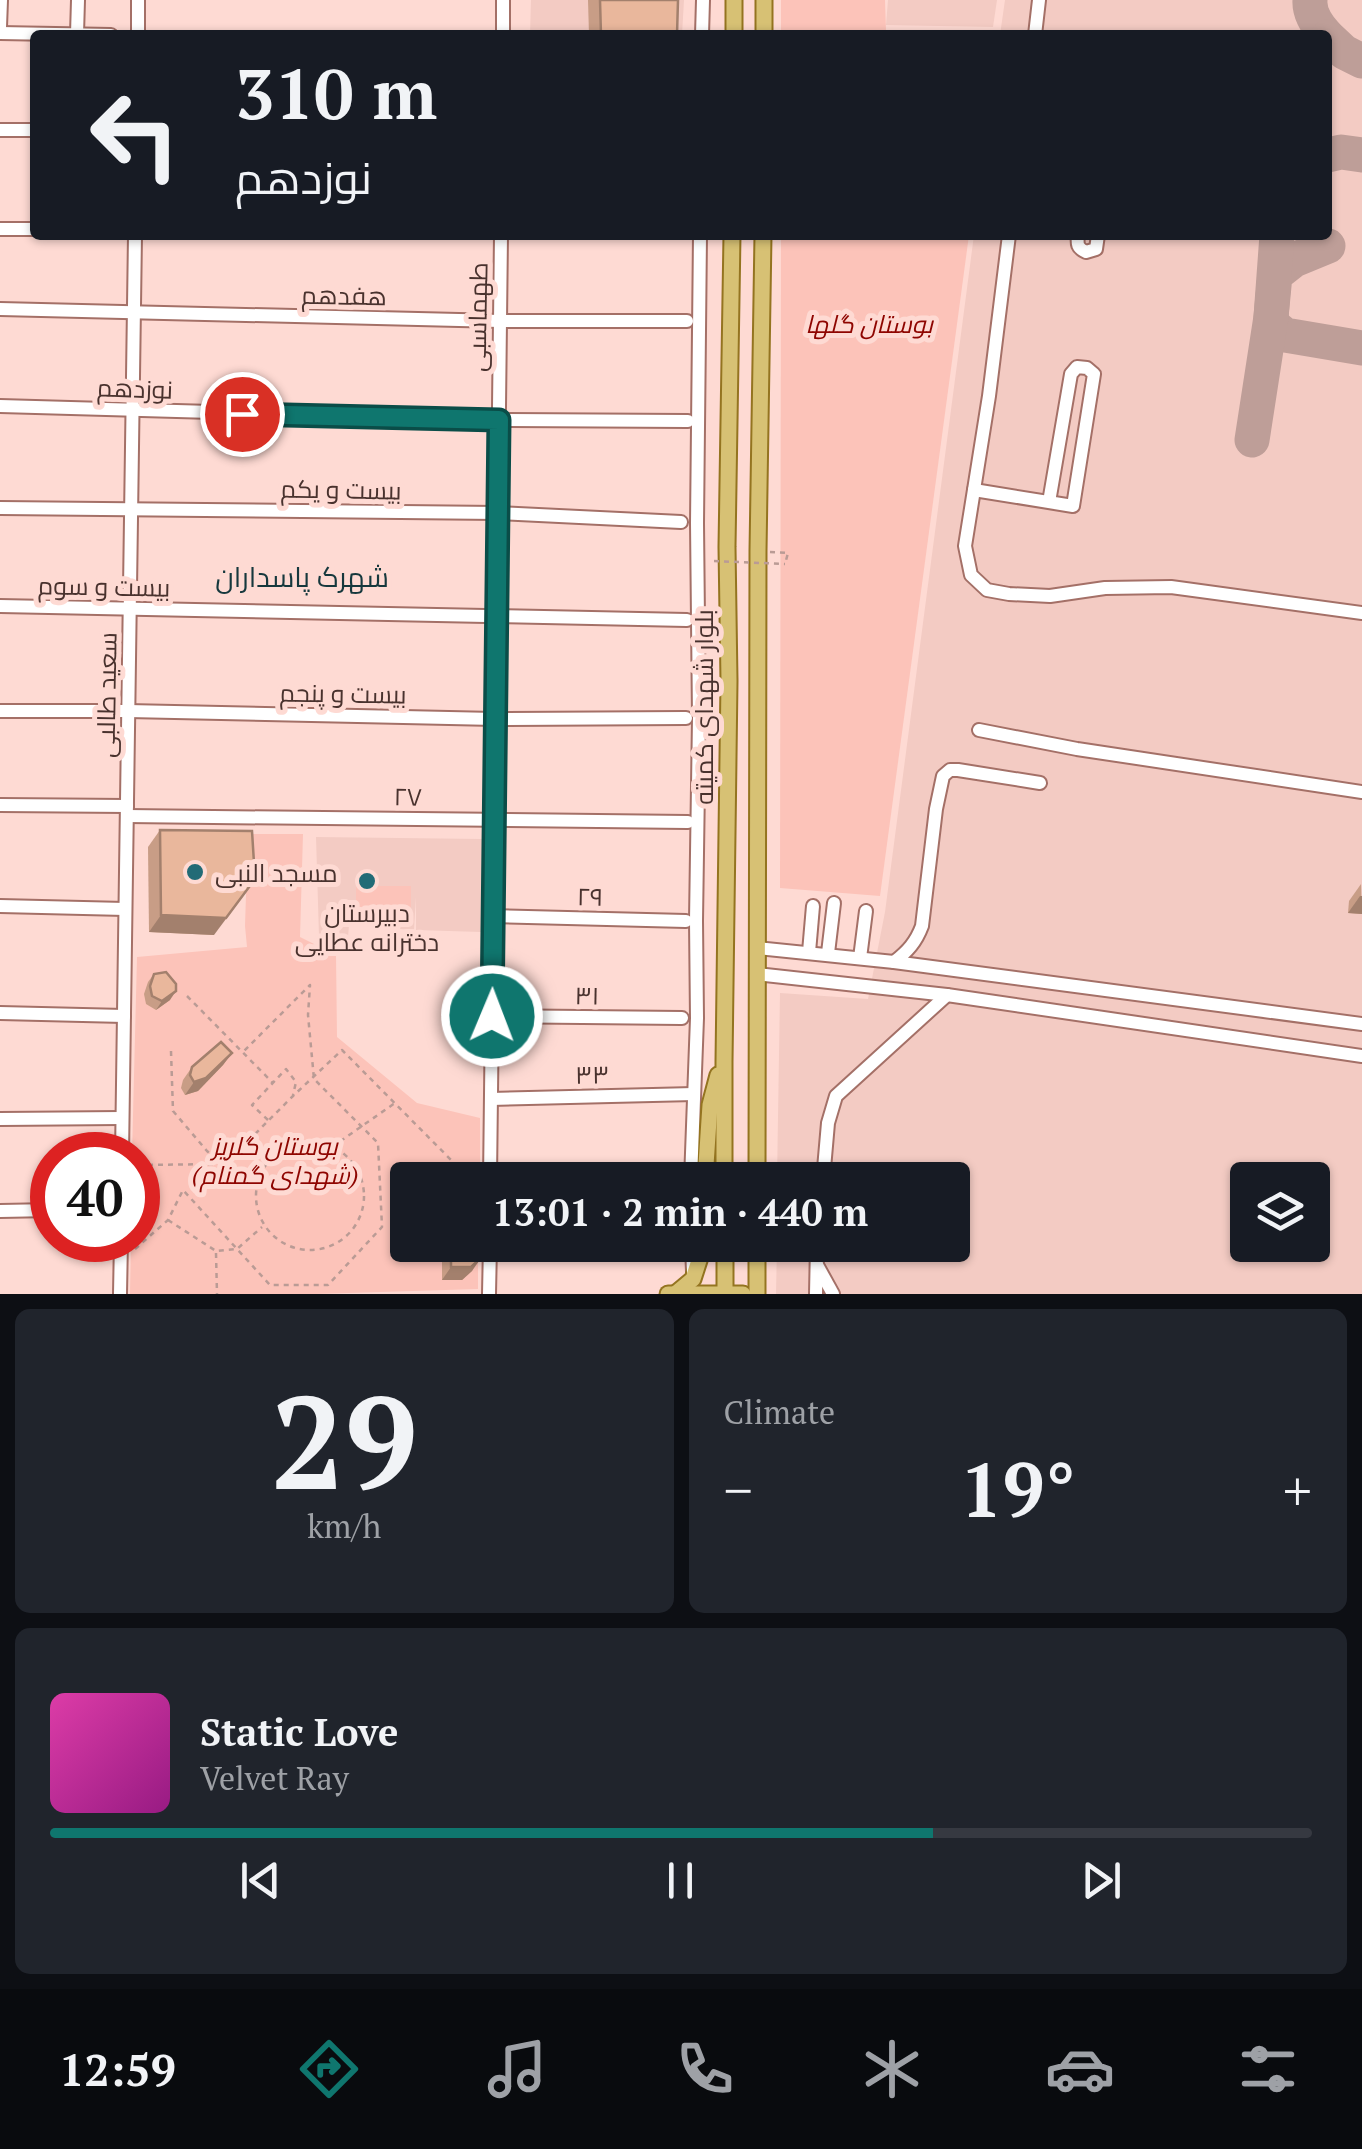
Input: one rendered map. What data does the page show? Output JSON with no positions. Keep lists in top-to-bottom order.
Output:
{
  "streets": {
    "main road": ["بلوار شهدای کمیته"],
    "street": [
      "هفدهم",
      "طهماسبی",
      "نوزدهم",
      "بیست و یکم",
      "بیست و سوم",
      "بیست و پنجم",
      "سعید طالبی",
      "۲۷",
      "۲۹",
      "۳۱",
      "۳۳"
    ]
  },
  "crossings": [
    ["هفدهم", "طهماسبی"],
    ["هفدهم", "سعید طالبی"],
    ["طهماسبی", "نوزدهم"],
    ["طهماسبی", "بیست و یکم"],
    ["طهماسبی", "بیست و سوم"],
    ["طهماسبی", "بیست و پنجم"],
    ["طهماسبی", "۲۷"],
    ["طهماسبی", "۲۹"],
    ["طهماسبی", "۳۱"],
    ["طهماسبی", "۳۳"],
    ["نوزدهم", "سعید طالبی"],
    ["بیست و یکم", "سعید طالبی"],
    ["بیست و سوم", "سعید طالبی"],
    ["بیست و پنجم", "سعید طالبی"],
    ["سعید طالبی", "۲۷"]
  ],
  "districts": ["شهرک پاسداران"],
  "parks": ["بوستان گلها", "بوستان گلریز (شهدای گمنام)"],
  "places": ["مسجد النبی", "دبیرستان دخترانه عطایی"],
  "page": {
    "turn": ["310 m", "نوزدهم"],
    "limit": "40",
    "trip": "13:01 · 2 min · 440 m",
    "tile": [
      ["29", "km/h"],
      "Climate"
    ],
    "heat": ["−", "19°", "+"],
    "song": ["Static Love", "Velvet Ray"],
    "tabs": "12:59"
  }
}
